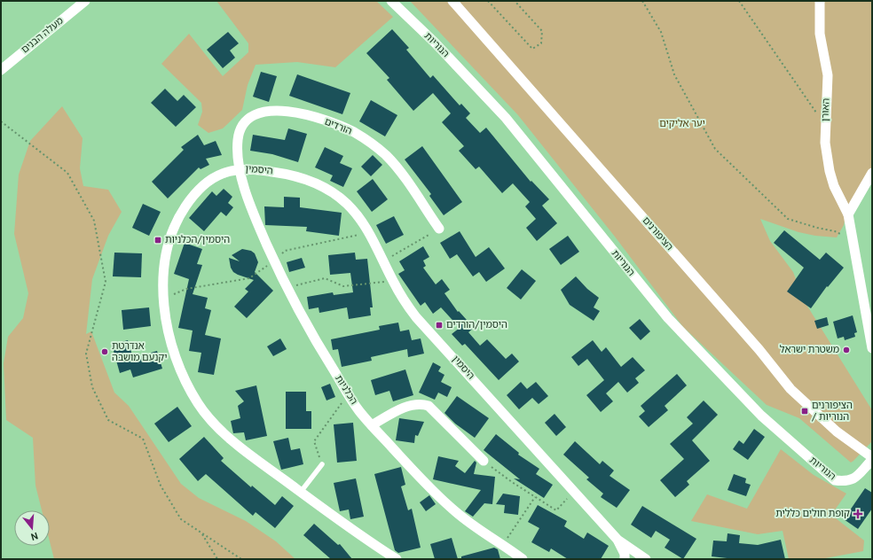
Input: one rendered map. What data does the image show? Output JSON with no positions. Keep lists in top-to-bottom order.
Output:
{
  "streets": {
    "street": [
      "מעלה הבנים",
      "הנוריות",
      "האורן",
      "הורדים",
      "היסמין",
      "הציפורנים",
      "הכלניות"
    ]
  },
  "crossings": [
    ["הנוריות", "הציפורנים"],
    ["הורדים", "היסמין"],
    ["הורדים", "הכלניות"],
    ["היסמין", "הכלניות"]
  ],
  "parks": ["יער אליקים"],
  "places": {
    "transit": ["היסמין/הכלניות", "היסמין/הורדים", "הציפורנים / הנוריות"],
    "other": ["משטרת ישראל", "אנדרטת יקנעם מושבה"],
    "health": ["קופת חולים כללית"]
  },
  "north": "bottom"
}
